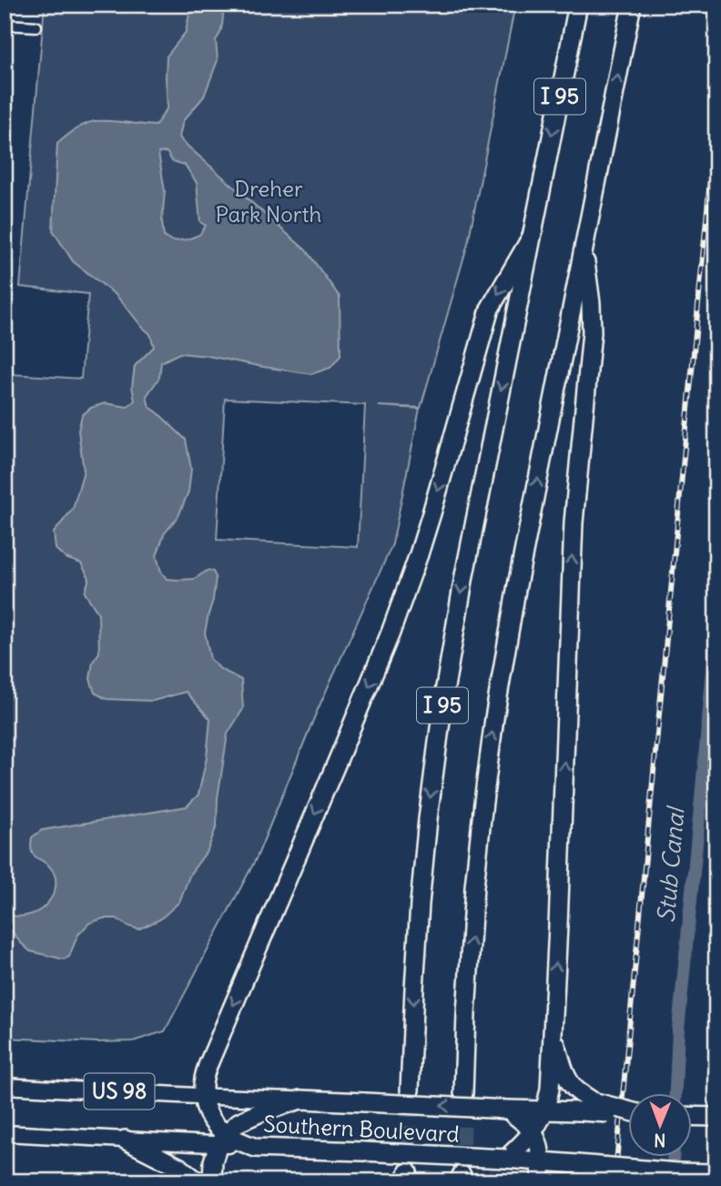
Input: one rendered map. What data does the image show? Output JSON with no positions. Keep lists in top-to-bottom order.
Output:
{
  "streets": {
    "highway": ["I 95", "US 98", "Southern Boulevard"]
  },
  "crossings": [
    ["US 98", "Southern Boulevard"]
  ],
  "water": ["Stub Canal"],
  "parks": ["Dreher Park North"],
  "north": "bottom"
}
